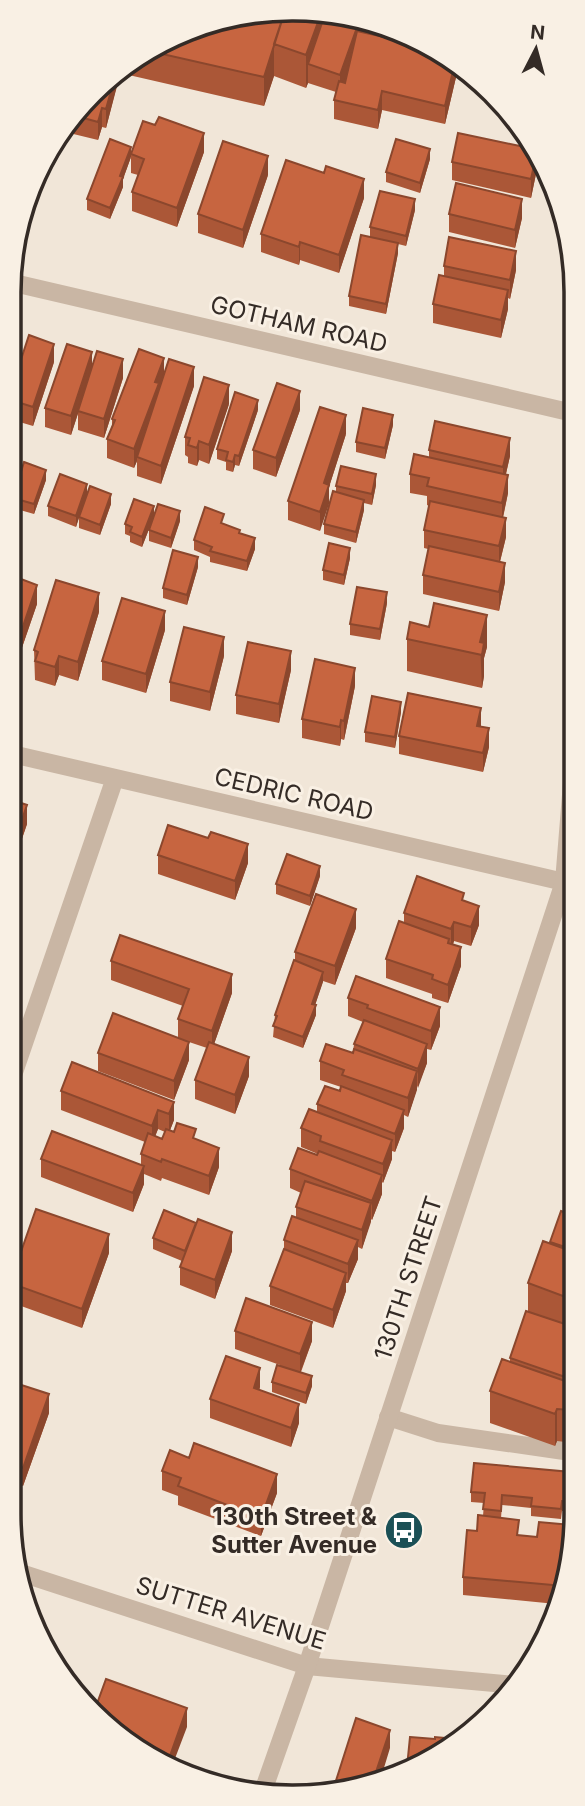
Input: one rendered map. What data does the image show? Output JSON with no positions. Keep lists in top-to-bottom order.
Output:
{
  "streets": {
    "street": [
      "GOTHAM ROAD",
      "CEDRIC ROAD",
      "130TH STREET",
      "SUTTER AVENUE"
    ]
  },
  "crossings": [
    ["CEDRIC ROAD", "130TH STREET"],
    ["130TH STREET", "SUTTER AVENUE"]
  ],
  "places": {
    "bus stop": ["130th Street & Sutter Avenue"]
  },
  "north": "top"
}
